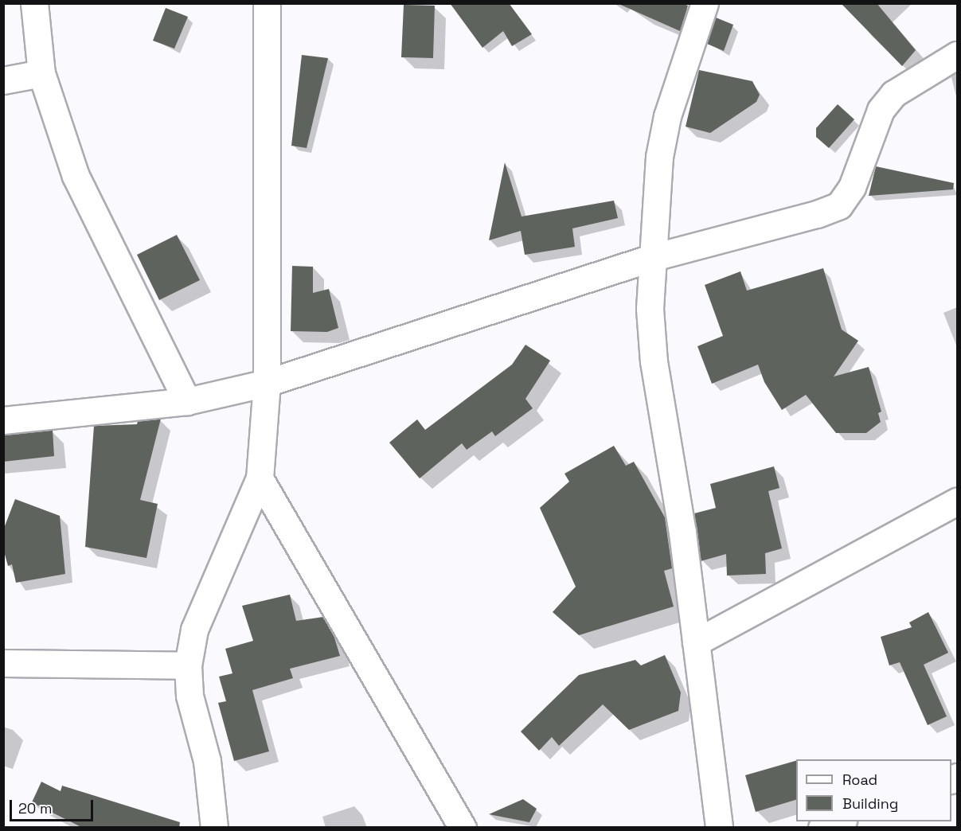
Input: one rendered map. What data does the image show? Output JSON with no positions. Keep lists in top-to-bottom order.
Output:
{
  "legend": ["Road", "Building"],
  "scale_bar": "20 m"
}
